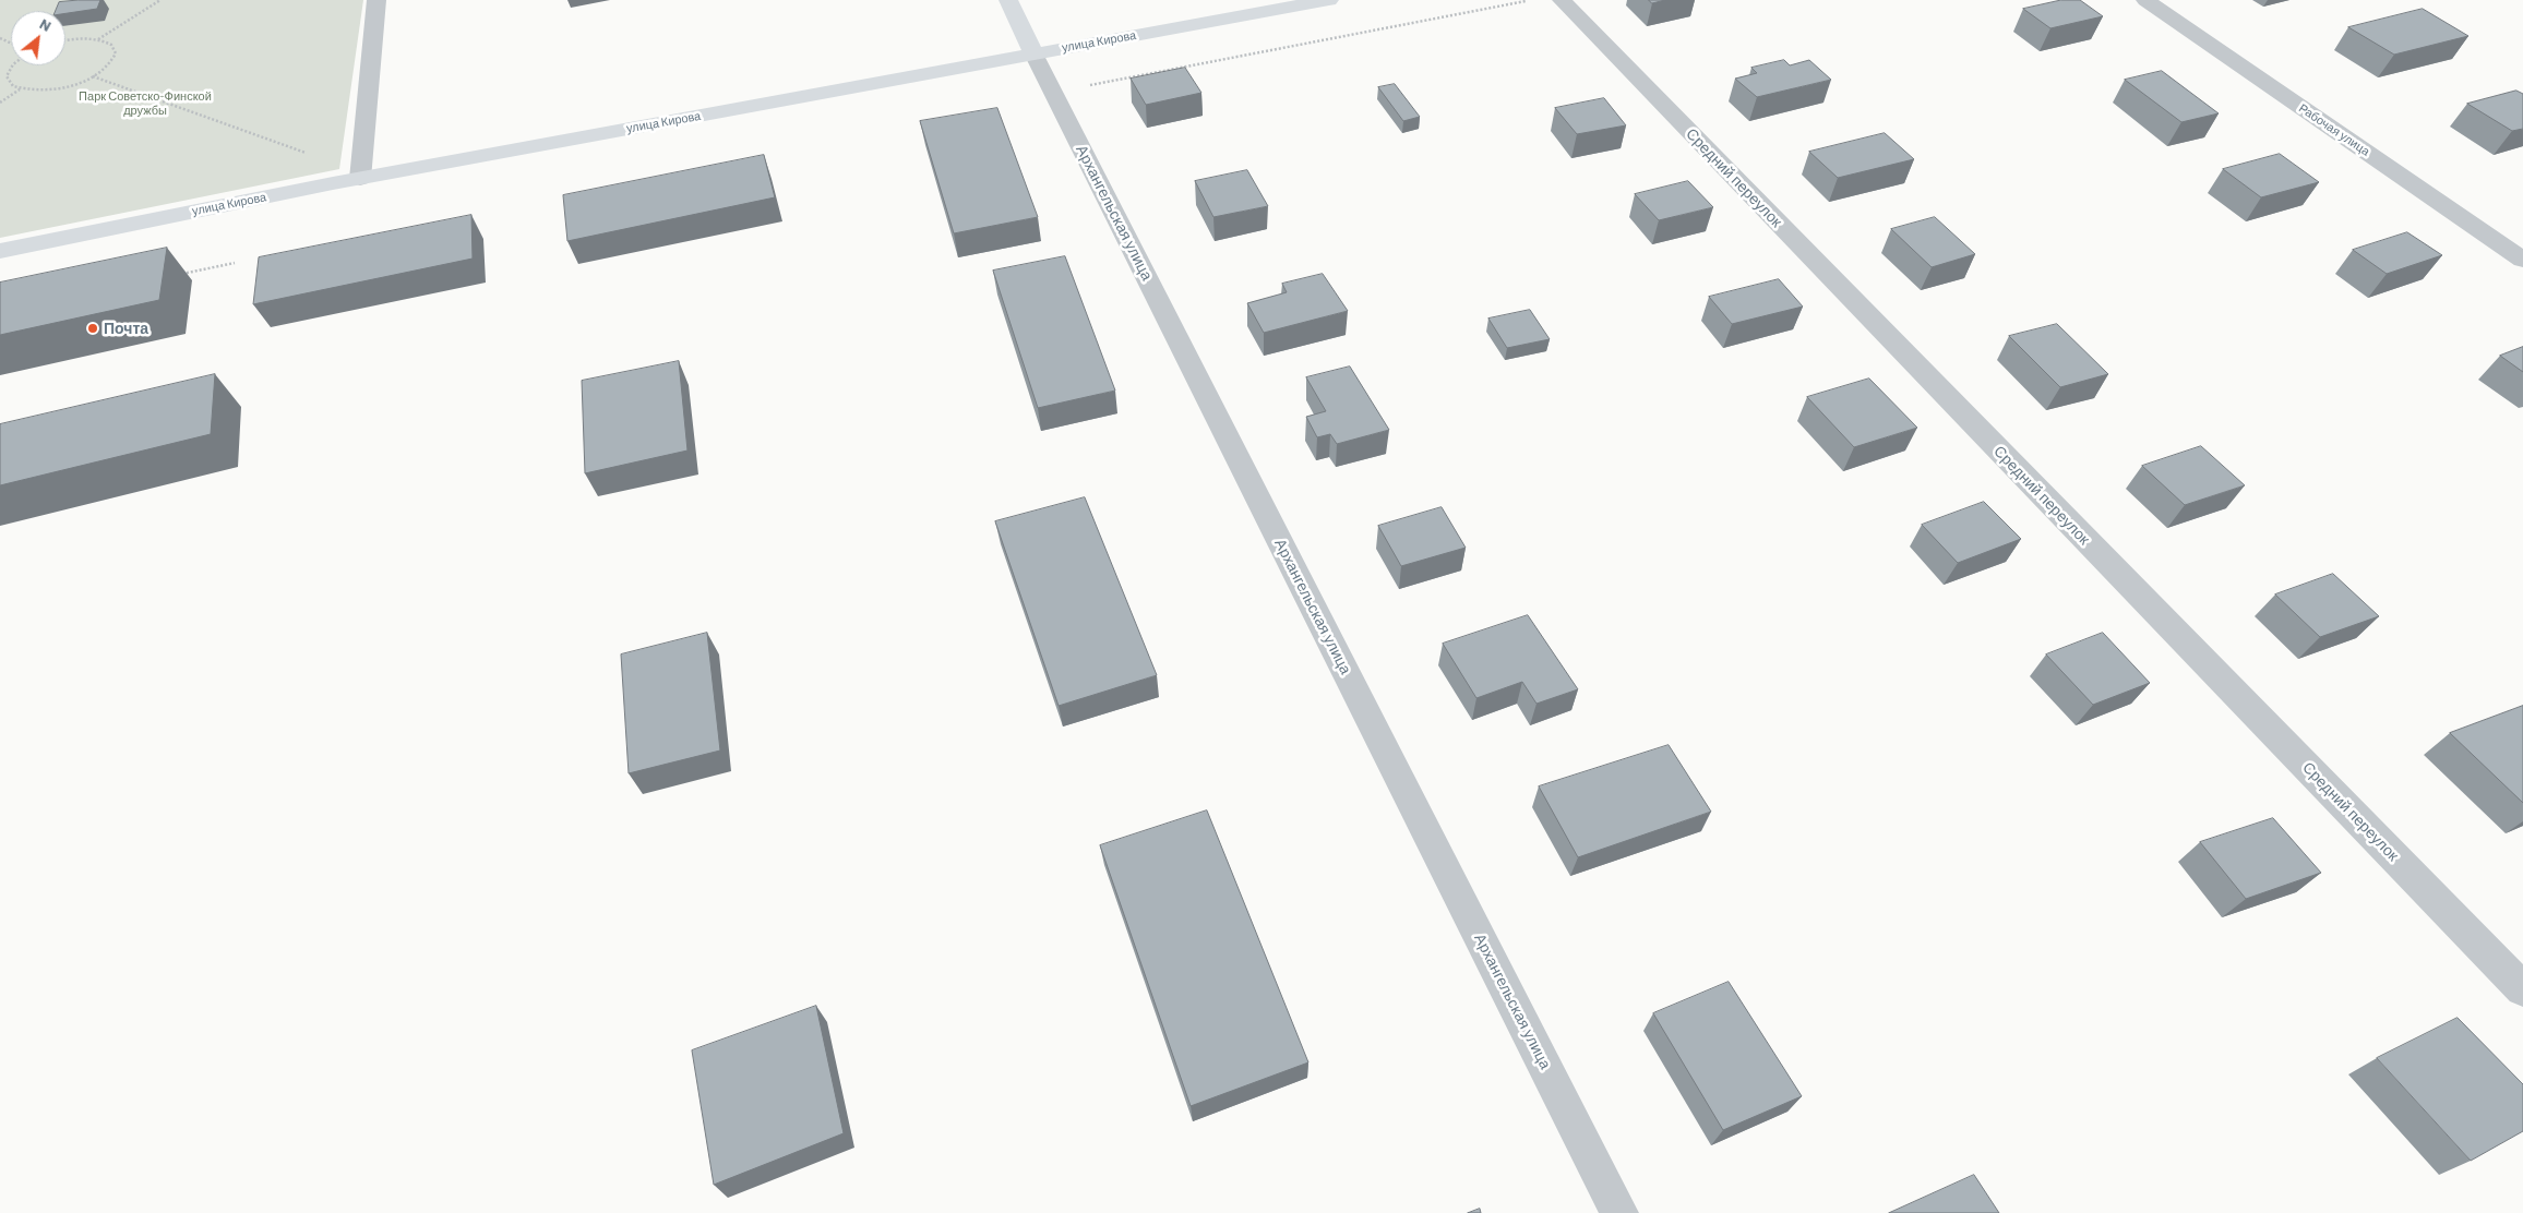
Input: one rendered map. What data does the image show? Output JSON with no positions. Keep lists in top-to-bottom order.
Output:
{
  "streets": {
    "main road": ["улица Кирова", "Архангельская улица"],
    "street": ["Рабочая улица", "Средний переулок"]
  },
  "crossings": [
    ["улица Кирова", "Архангельская улица"]
  ],
  "parks": ["Парк Советско-Финской дружбы"],
  "places": ["Почта"],
  "north": "top right"
}
